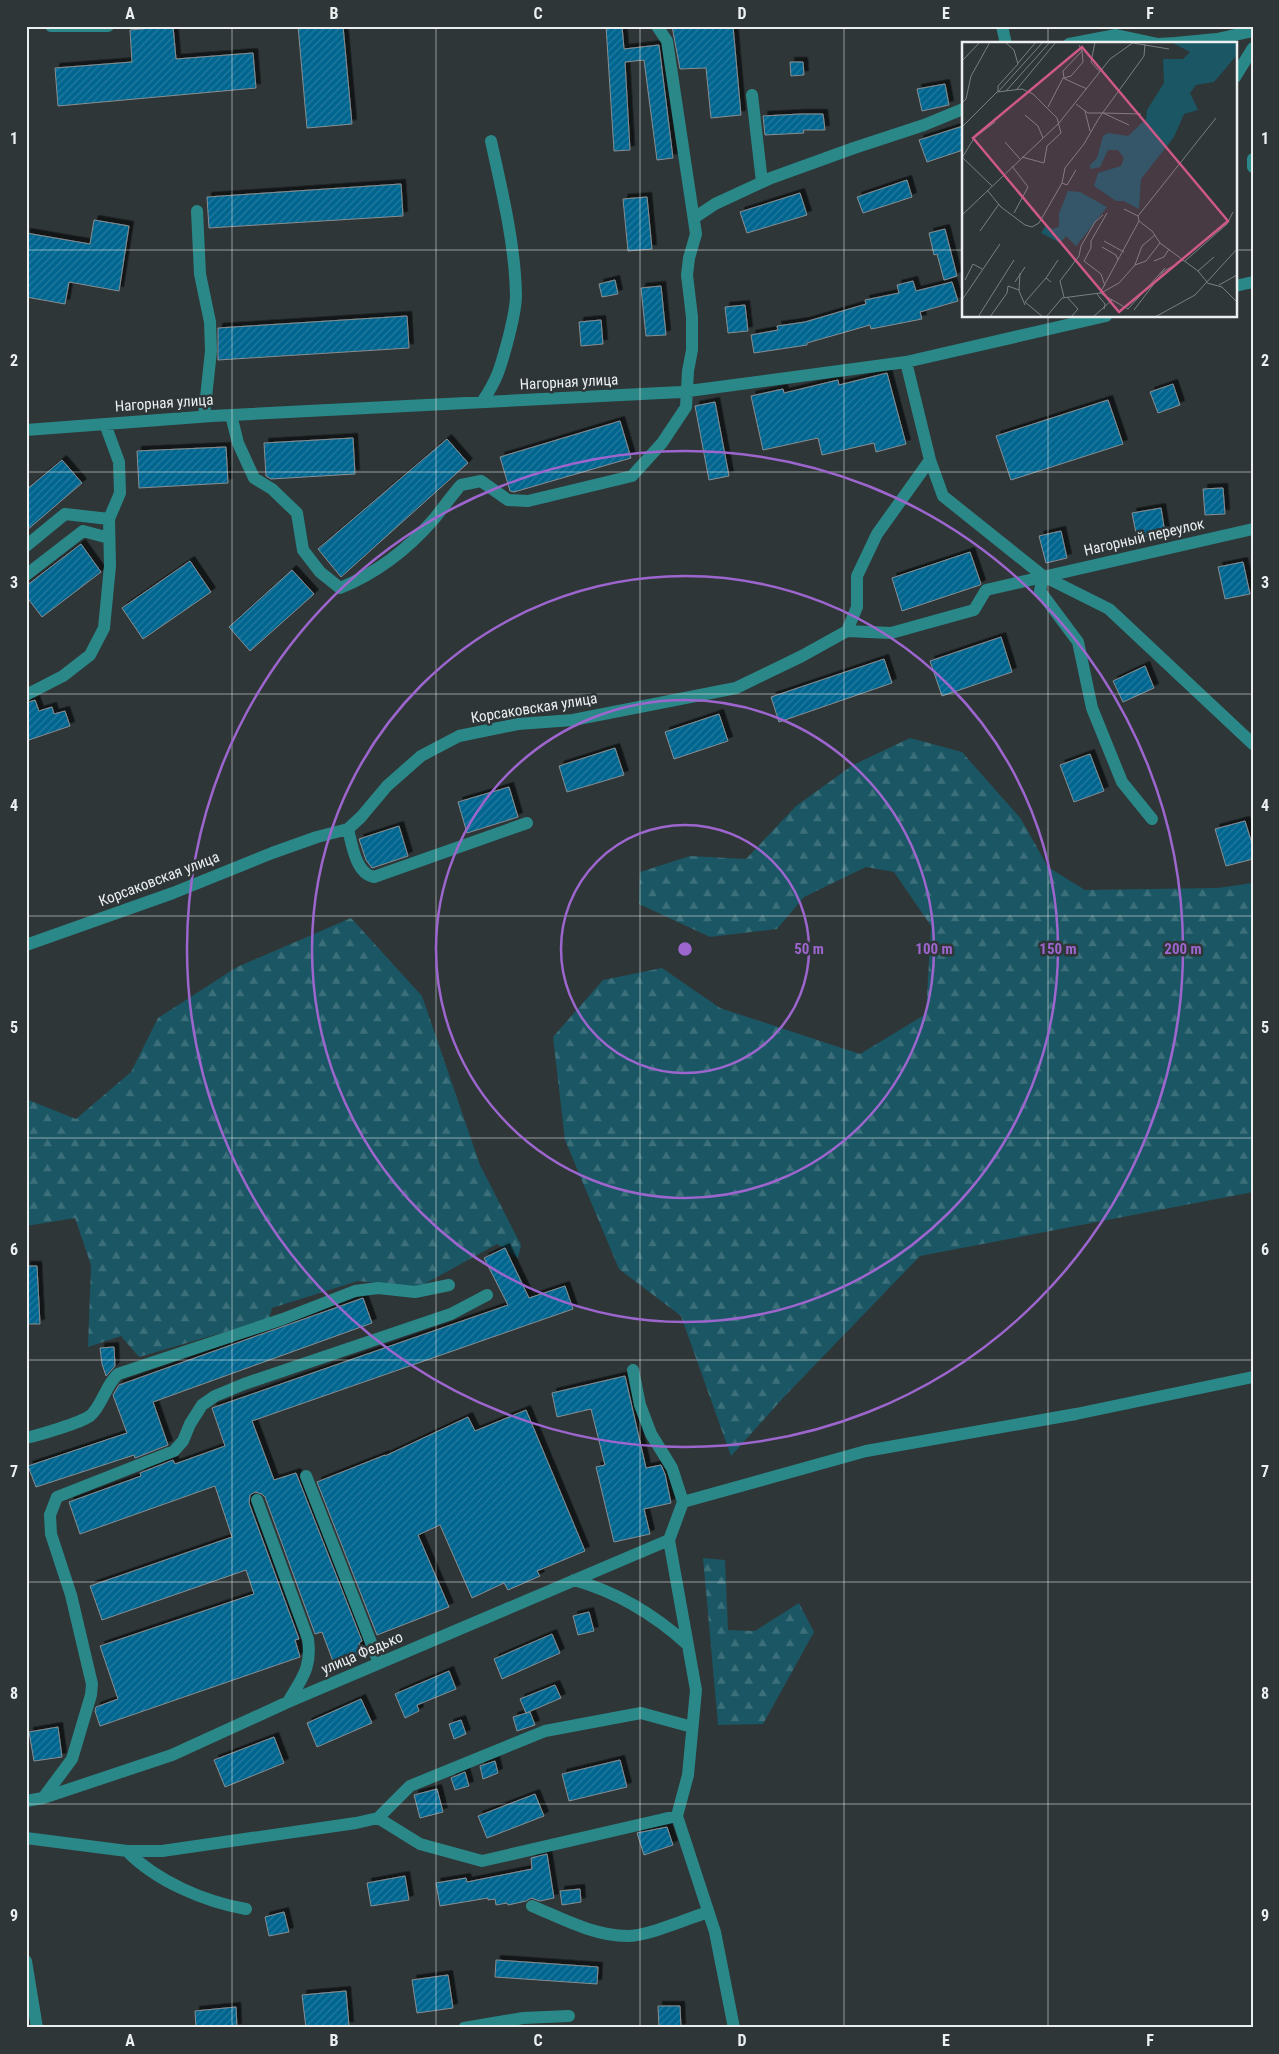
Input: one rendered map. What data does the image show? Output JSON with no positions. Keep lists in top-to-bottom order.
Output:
{
  "streets": {
    "street": [
      "Нагорная улица",
      "Нагорный переулок",
      "Корсаковская улица",
      "улица Федько"
    ]
  },
  "crossings": [
    ["Нагорный переулок", "Корсаковская улица"]
  ],
  "grid": {
    "columns": [
      "A",
      "B",
      "C",
      "D",
      "E",
      "F"
    ],
    "rows": [
      "1",
      "2",
      "3",
      "4",
      "5",
      "6",
      "7",
      "8",
      "9"
    ]
  },
  "rings": [
    "50 m",
    "100 m",
    "150 m",
    "200 m"
  ]
}
